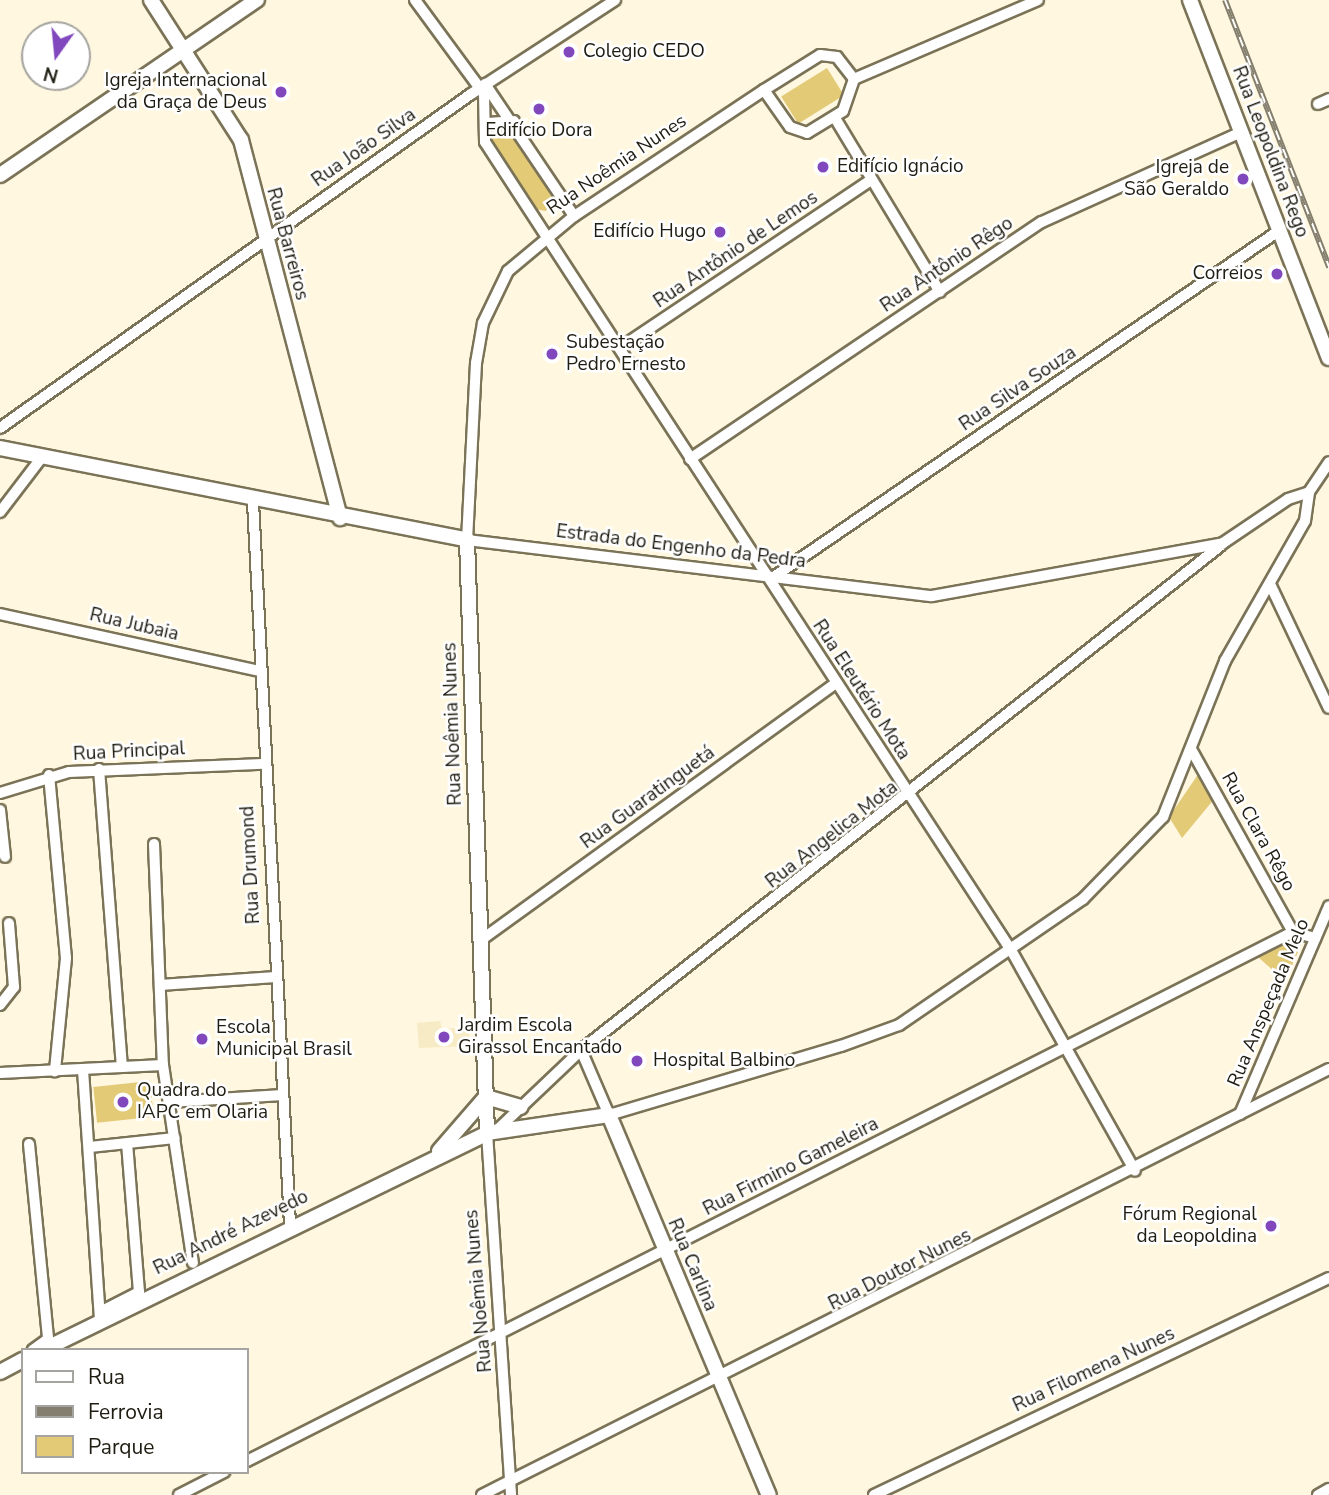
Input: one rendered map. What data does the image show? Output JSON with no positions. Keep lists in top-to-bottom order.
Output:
{
  "streets": {
    "street": [
      "Rua João Silva",
      "Rua Leopoldina Rego",
      "Rua Noêmia Nunes",
      "Rua Barreiros",
      "Rua Antônio de Lemos",
      "Rua Antônio Rêgo",
      "Rua Silva Souza",
      "Estrada do Engenho da Pedra",
      "Rua Jubaia",
      "Rua Eleutério Mota",
      "Rua Principal",
      "Rua Guaratinguetá",
      "Rua Clara Rêgo",
      "Rua Angelica Mota",
      "Rua Drumond",
      "Rua Anspeçada Melo",
      "Rua Firmino Gameleira",
      "Rua André Azevedo",
      "Rua Carlina",
      "Rua Doutor Nunes",
      "Rua Filomena Nunes"
    ]
  },
  "crossings": [
    ["Rua João Silva", "Rua Barreiros"],
    ["Rua João Silva", "Rua Eleutério Mota"],
    ["Rua Leopoldina Rego", "Rua Antônio Rêgo"],
    ["Rua Leopoldina Rego", "Rua Silva Souza"],
    ["Rua Noêmia Nunes", "Estrada do Engenho da Pedra"],
    ["Rua Noêmia Nunes", "Rua Eleutério Mota"],
    ["Rua Noêmia Nunes", "Rua Guaratinguetá"],
    ["Rua Noêmia Nunes", "Rua Angelica Mota"],
    ["Rua Noêmia Nunes", "Rua Firmino Gameleira"],
    ["Rua Noêmia Nunes", "Rua André Azevedo"],
    ["Rua Noêmia Nunes", "Rua Doutor Nunes"],
    ["Rua Barreiros", "Estrada do Engenho da Pedra"],
    ["Rua Antônio de Lemos", "Rua Eleutério Mota"],
    ["Rua Antônio Rêgo", "Rua Eleutério Mota"],
    ["Rua Silva Souza", "Estrada do Engenho da Pedra"],
    ["Rua Silva Souza", "Rua Eleutério Mota"],
    ["Estrada do Engenho da Pedra", "Rua Eleutério Mota"],
    ["Estrada do Engenho da Pedra", "Rua Angelica Mota"],
    ["Estrada do Engenho da Pedra", "Rua Drumond"],
    ["Rua Jubaia", "Rua Drumond"],
    ["Rua Eleutério Mota", "Rua Guaratinguetá"],
    ["Rua Eleutério Mota", "Rua Angelica Mota"],
    ["Rua Eleutério Mota", "Rua Firmino Gameleira"],
    ["Rua Eleutério Mota", "Rua Doutor Nunes"],
    ["Rua Principal", "Rua Drumond"],
    ["Rua Clara Rêgo", "Rua Firmino Gameleira"],
    ["Rua Angelica Mota", "Rua André Azevedo"],
    ["Rua Angelica Mota", "Rua Carlina"],
    ["Rua Drumond", "Rua André Azevedo"],
    ["Rua Anspeçada Melo", "Rua Doutor Nunes"],
    ["Rua Firmino Gameleira", "Rua Carlina"],
    ["Rua André Azevedo", "Rua Carlina"],
    ["Rua Carlina", "Rua Doutor Nunes"]
  ],
  "places": [
    "Colegio CEDO",
    "Igreja Internacional da Graça de Deus",
    "Edifício Dora",
    "Edifício Ignácio",
    "Igreja de São Geraldo",
    "Edifício Hugo",
    "Correios",
    "Subestação Pedro Ernesto",
    "Jardim Escola Girassol Encantado",
    "Escola Municipal Brasil",
    "Hospital Balbino",
    "Quadra do IAPC em Olaria",
    "Fórum Regional da Leopoldina"
  ],
  "legend": ["Rua", "Ferrovia", "Parque"],
  "north": "bottom"
}
